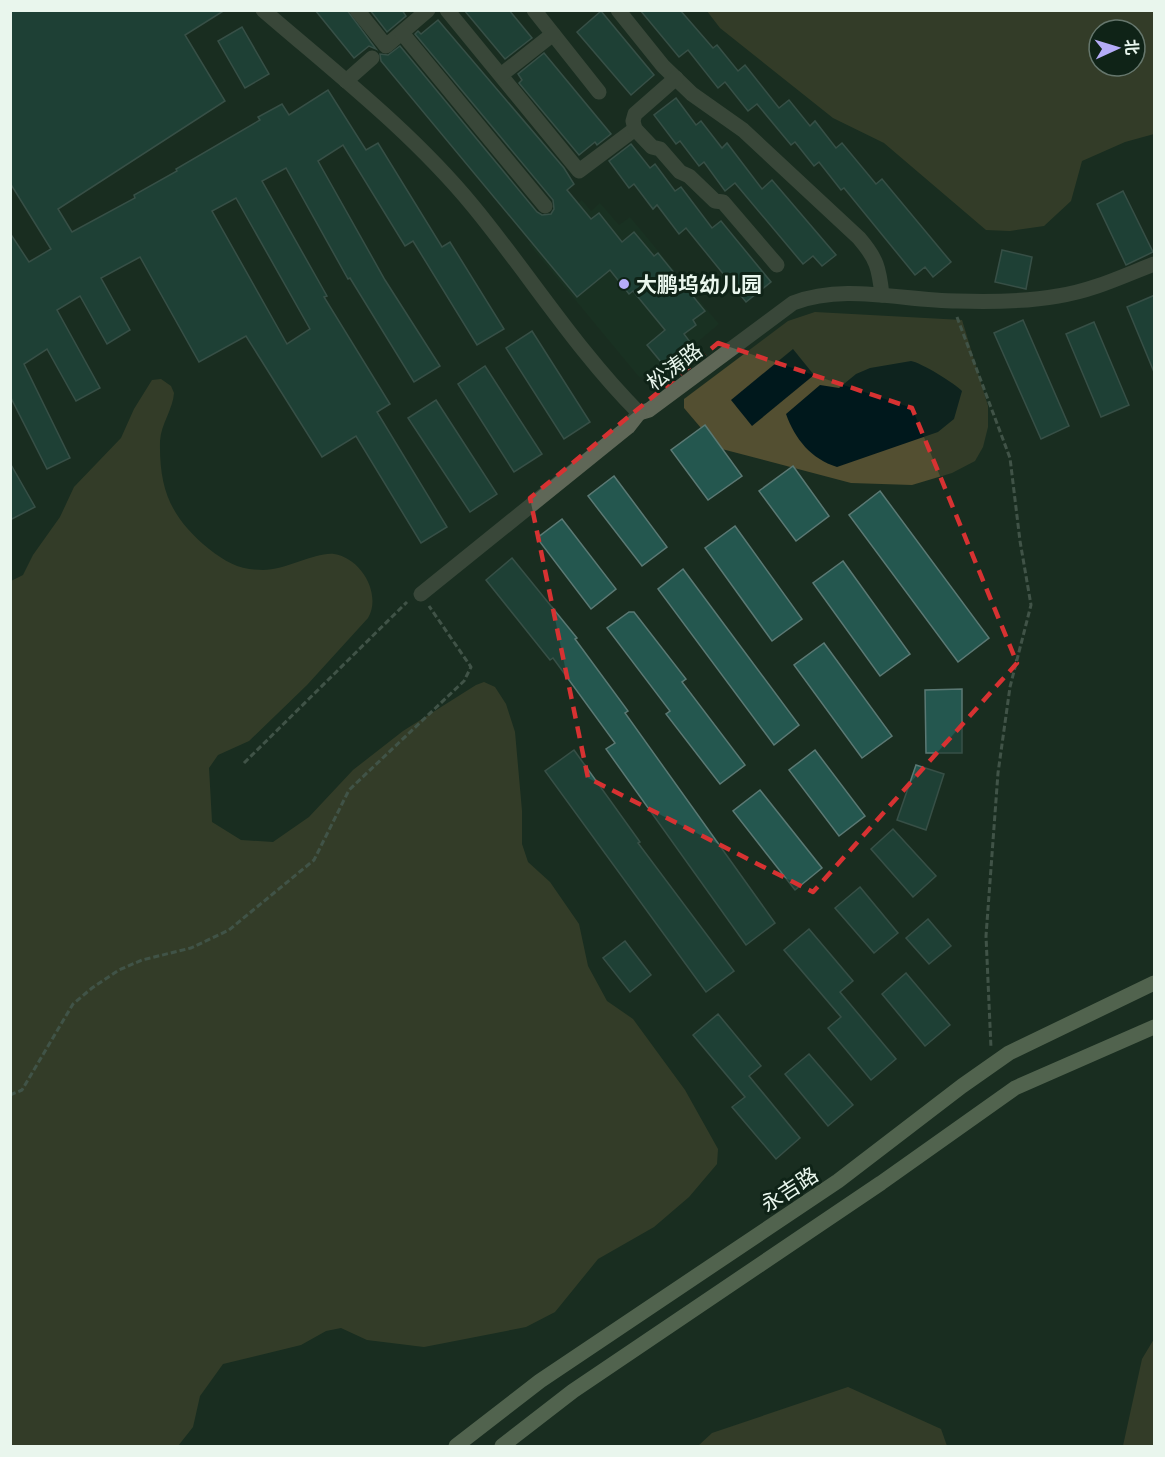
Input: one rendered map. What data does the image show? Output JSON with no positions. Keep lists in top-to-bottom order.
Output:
{
  "streets": {
    "main road": ["永吉路"],
    "street": ["松涛路"]
  },
  "places": ["大鹏坞幼儿园"],
  "north": "right"
}
